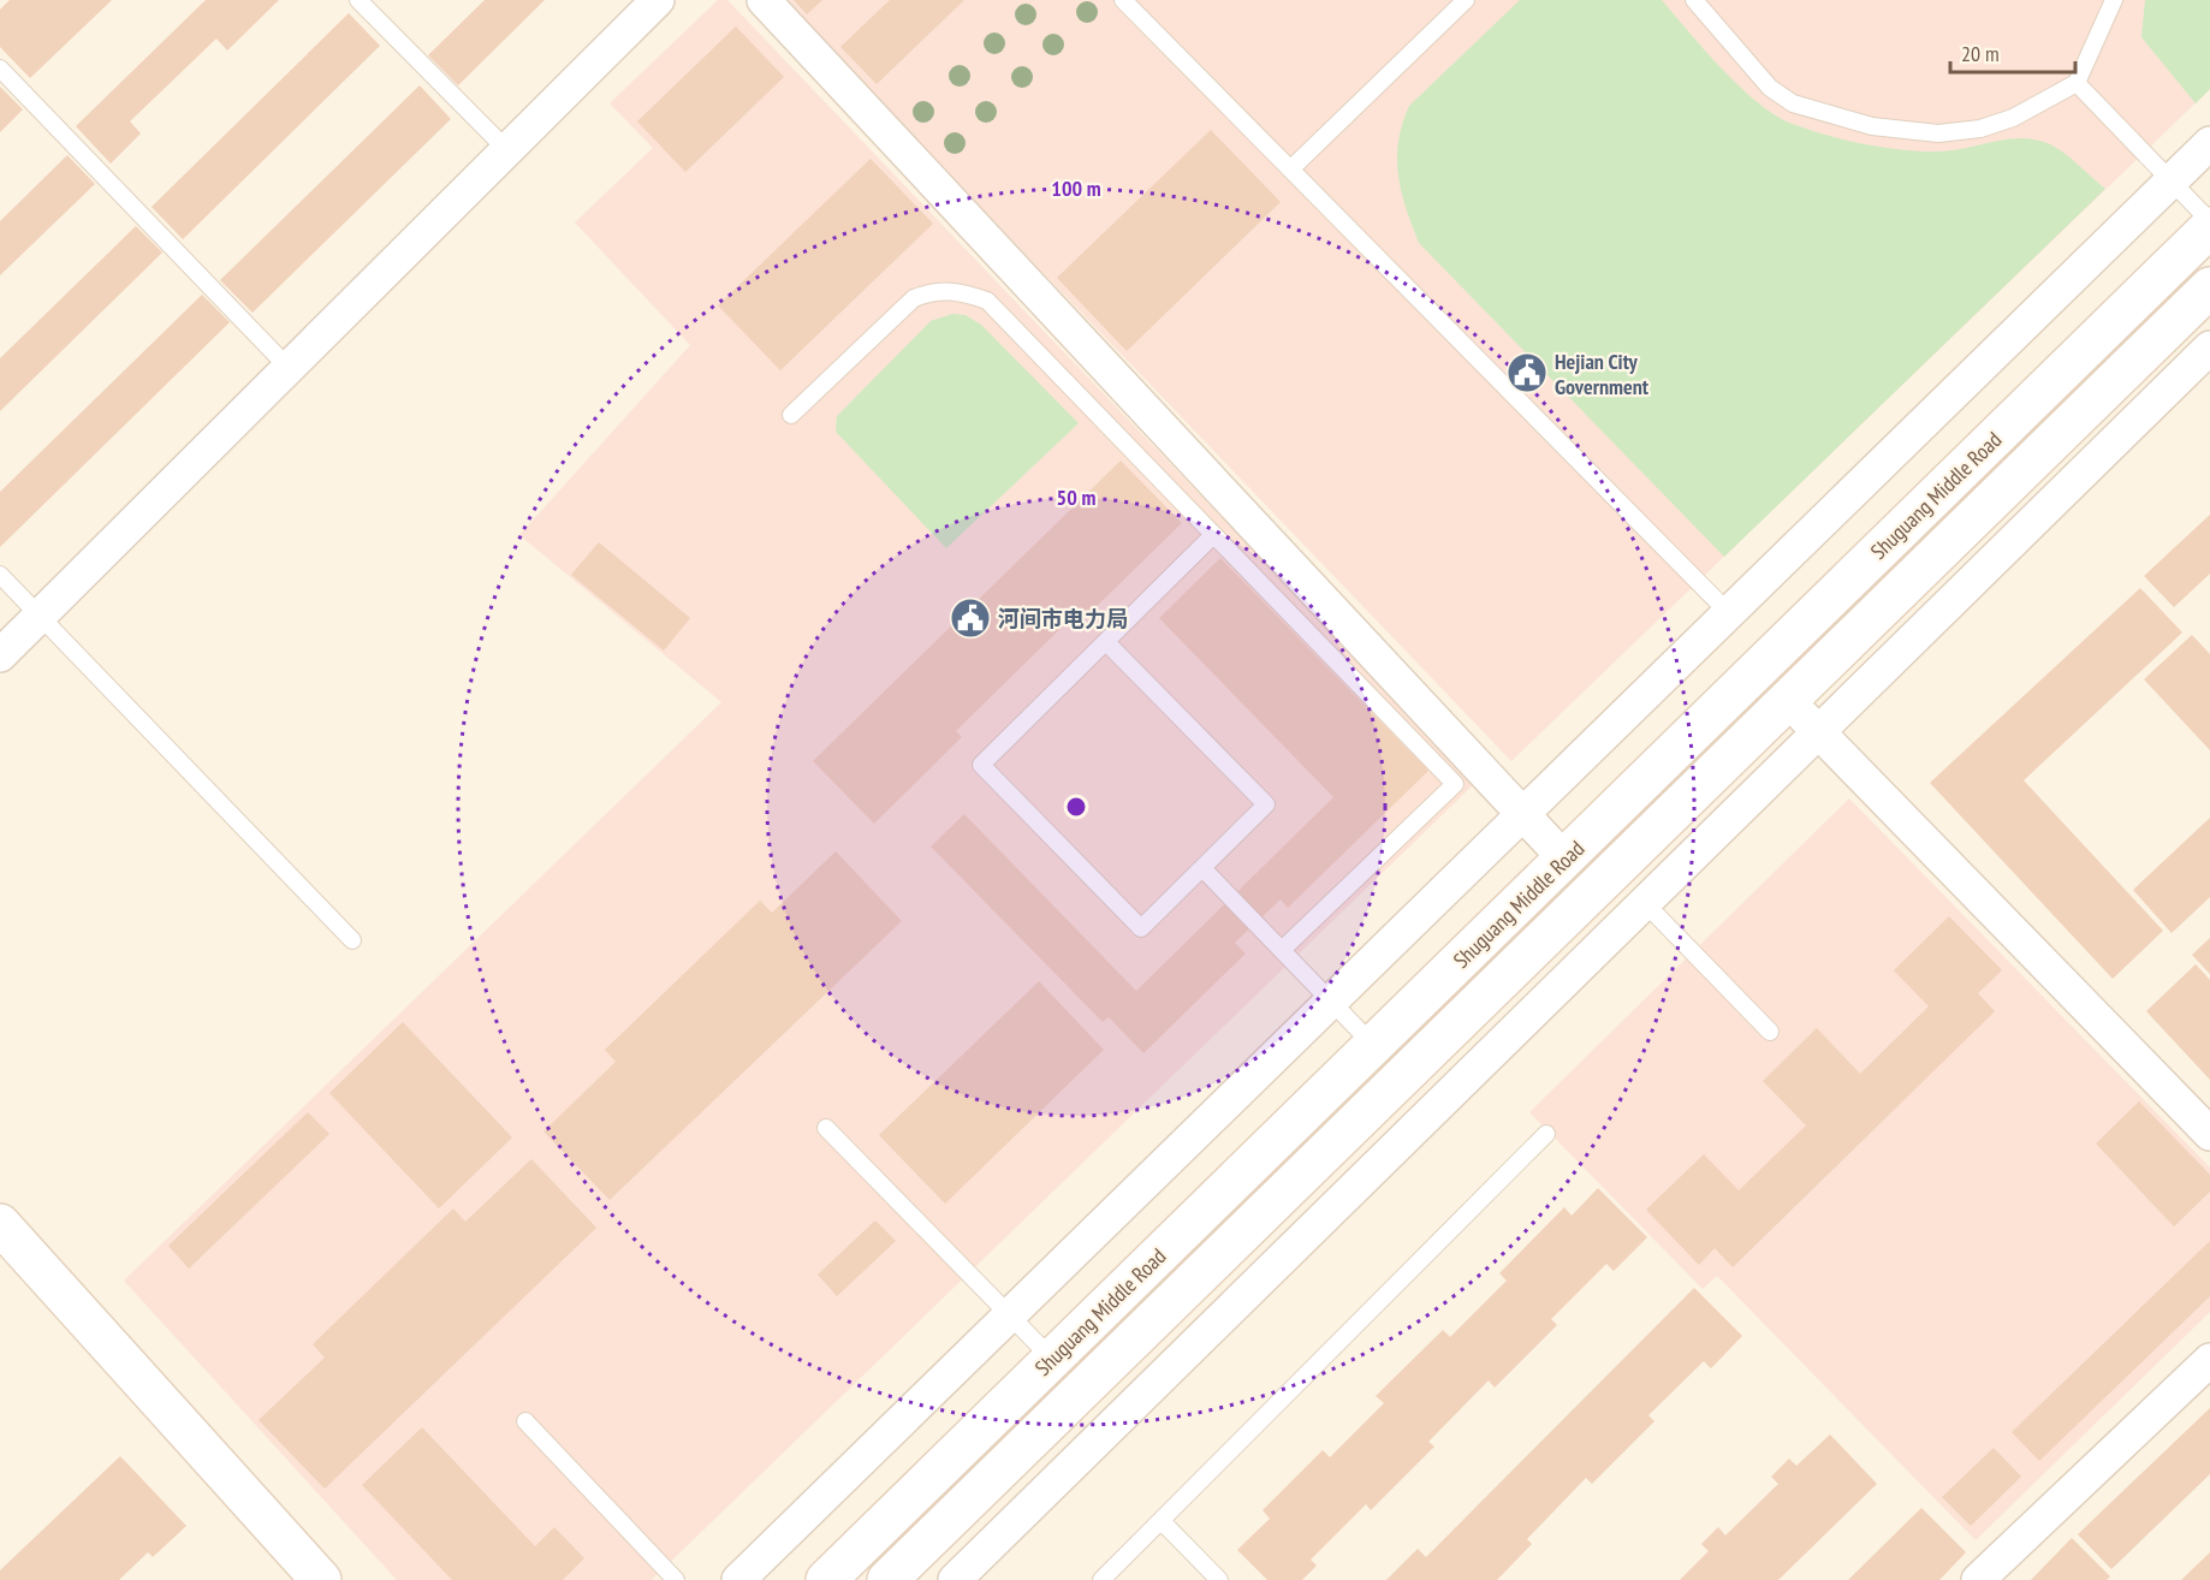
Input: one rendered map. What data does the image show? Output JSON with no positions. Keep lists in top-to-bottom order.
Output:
{
  "streets": {
    "main road": ["Shuguang Middle Road"]
  },
  "places": {
    "public building": ["Hejian City Government", "河间市电力局"]
  },
  "scale_bar": "20 m",
  "rings": ["100 m", "50 m"]
}
